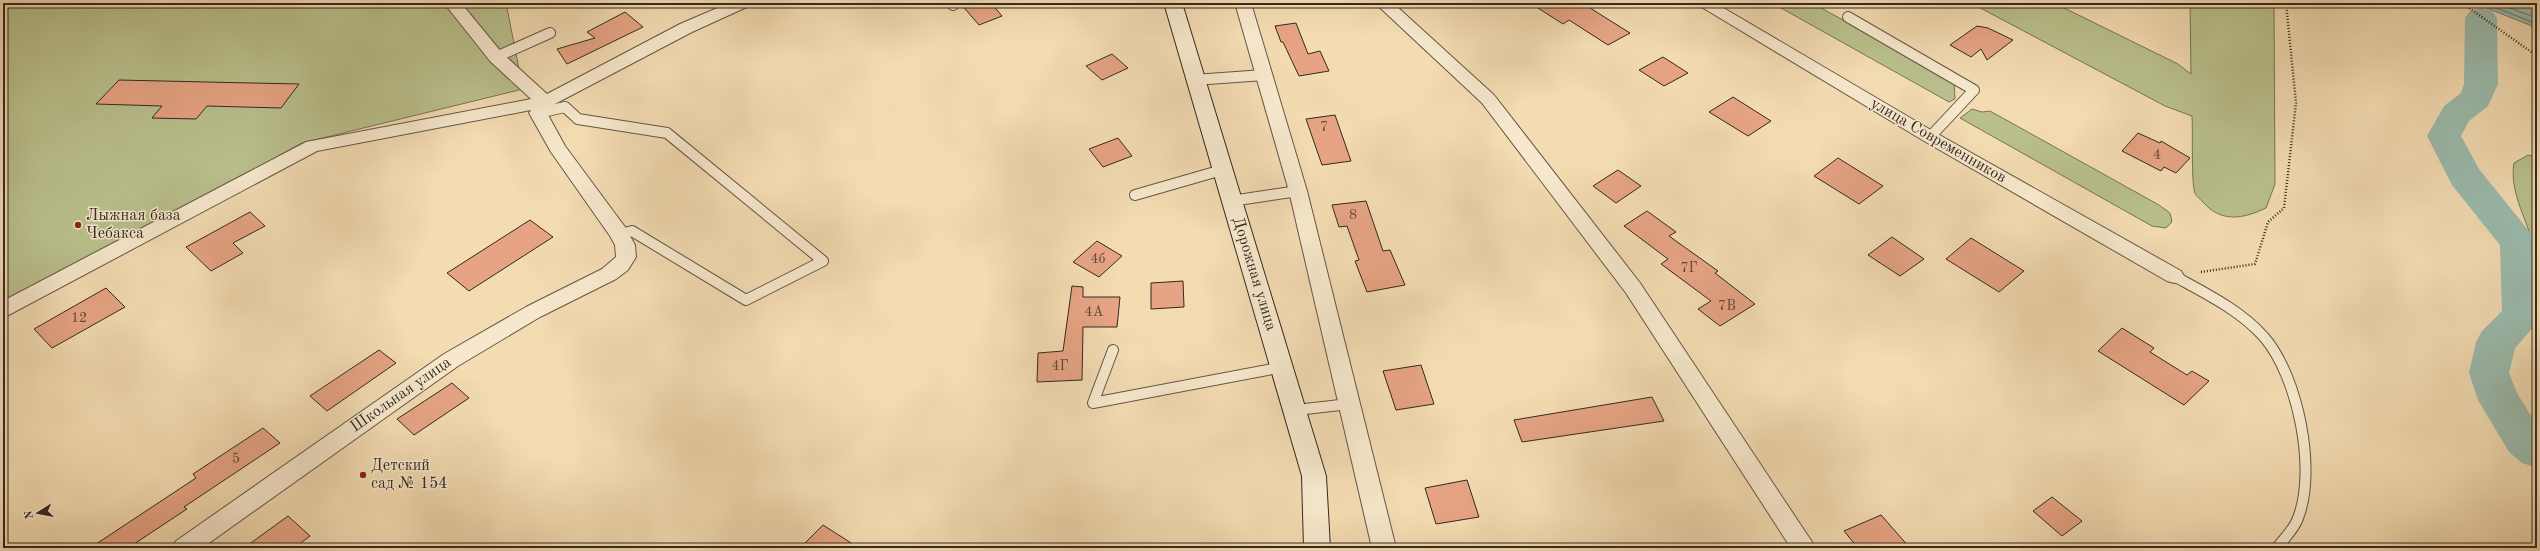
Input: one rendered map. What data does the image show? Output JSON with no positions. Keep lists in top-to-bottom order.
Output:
{
  "streets": {
    "street": ["улица Современников", "Дорожная улица", "Школьная улица"]
  },
  "places": ["Лыжная база Чебакса", "Детский сад № 154"],
  "house_numbers": [
    "7",
    "4",
    "8",
    "4б",
    "7Г",
    "7В",
    "4А",
    "12",
    "4Г",
    "5"
  ],
  "north": "left"
}
